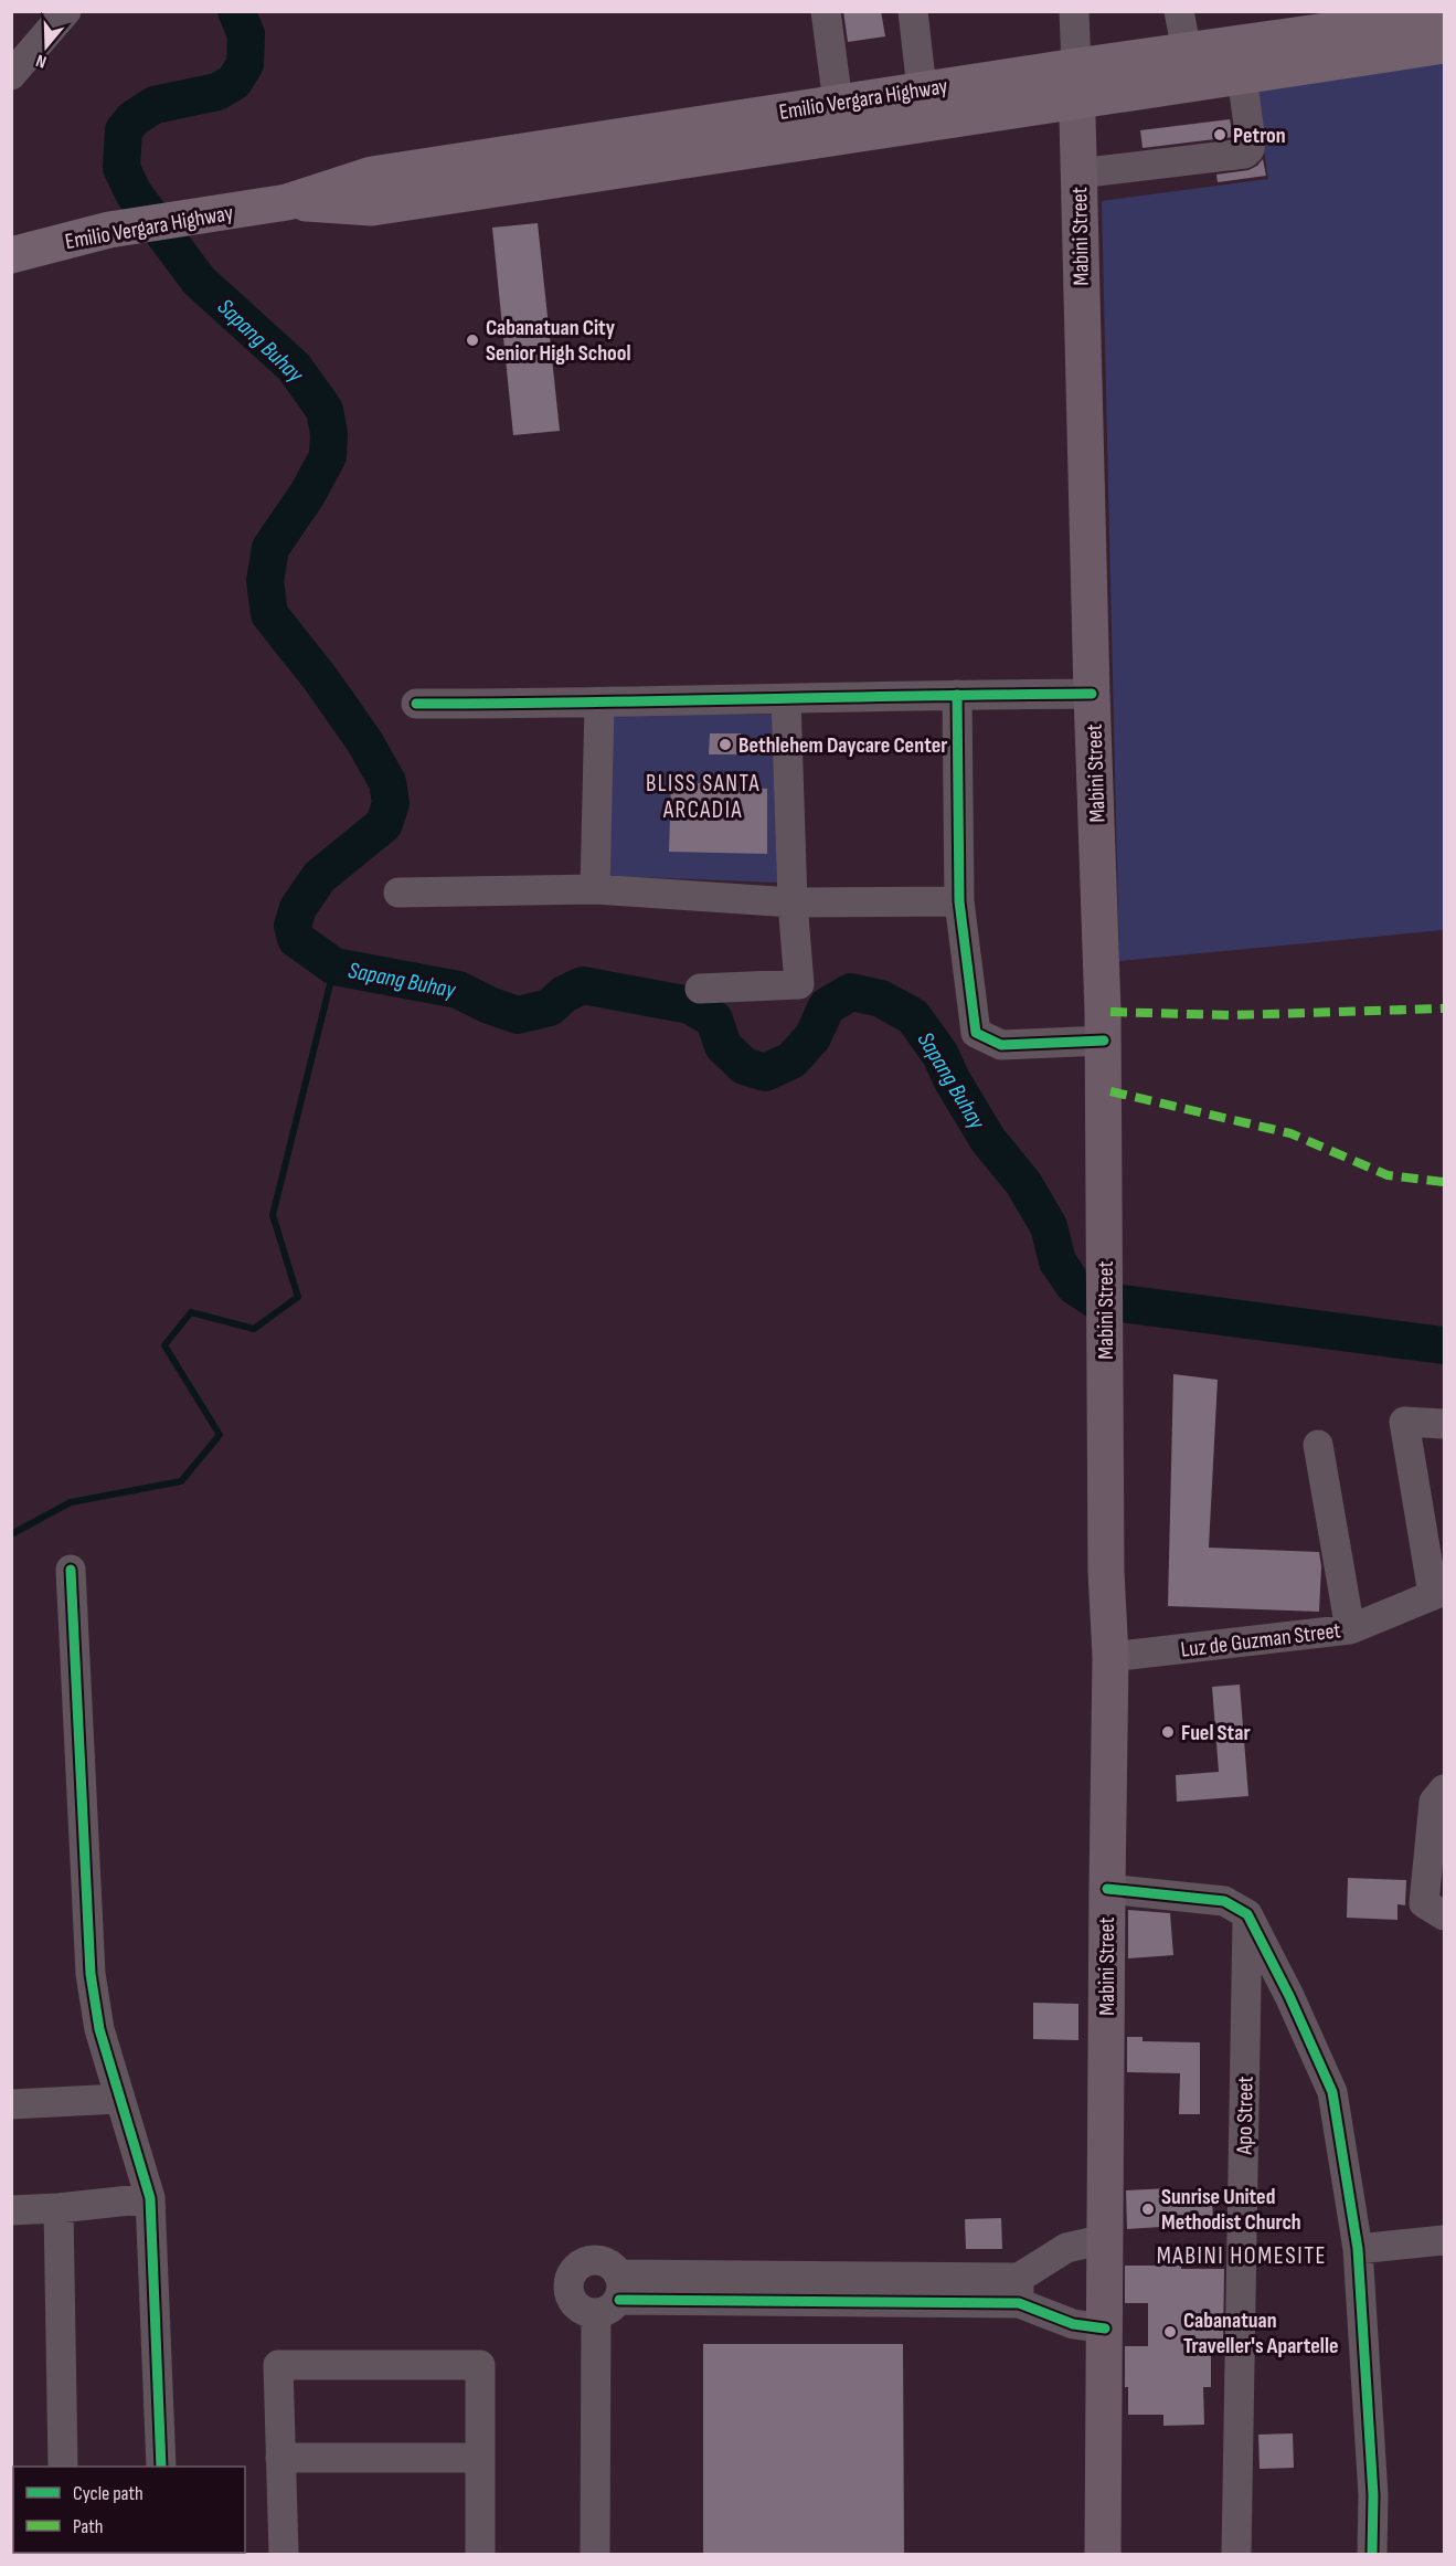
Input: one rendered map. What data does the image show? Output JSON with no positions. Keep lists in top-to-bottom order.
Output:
{
  "streets": {
    "highway": ["Emilio Vergara Highway"],
    "main road": ["Mabini Street"],
    "street": ["Luz de Guzman Street", "Apo Street"]
  },
  "crossings": [
    ["Emilio Vergara Highway", "Mabini Street"],
    ["Mabini Street", "Luz de Guzman Street"]
  ],
  "districts": ["BLISS SANTA ARCADIA", "MABINI HOMESITE"],
  "water": ["Sapang Buhay"],
  "places": [
    "Petron",
    "Cabanatuan City Senior High School",
    "Bethlehem Daycare Center",
    "Fuel Star",
    "Sunrise United Methodist Church",
    "Cabanatuan Traveller's Apartelle"
  ],
  "legend": ["Cycle path", "Path"],
  "north": "bottom"
}
